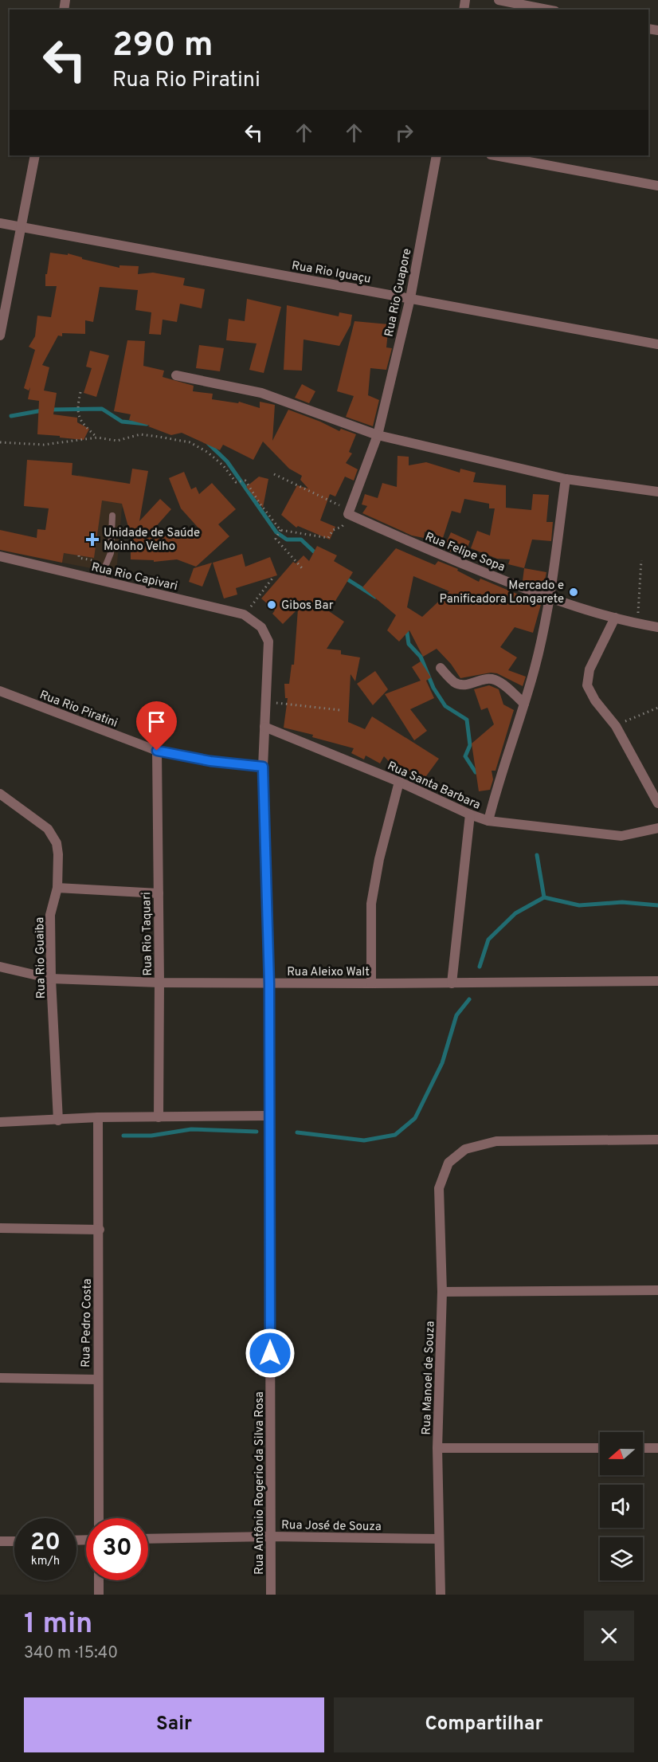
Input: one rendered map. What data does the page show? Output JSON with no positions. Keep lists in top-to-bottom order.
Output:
{
  "streets": {
    "street": [
      "Rua Rio Iguaçu",
      "Rua Rio Guapore",
      "Rua Felipe Sopa",
      "Rua Rio Capivari",
      "Rua Rio Piratini",
      "Rua Santa Barbara",
      "Rua Rio Taquari",
      "Rua Rio Guaiba",
      "Rua Aleixo Walt",
      "Rua Pedro Costa",
      "Rua Manoel de Souza",
      "Rua Antônio Rogerio da Silva Rosa",
      "Rua José de Souza"
    ]
  },
  "crossings": [
    ["Rua Rio Iguaçu", "Rua Rio Guapore"],
    ["Rua Rio Guapore", "Rua Felipe Sopa"],
    ["Rua Rio Capivari", "Rua Antônio Rogerio da Silva Rosa"],
    ["Rua Rio Piratini", "Rua Rio Taquari"],
    ["Rua Rio Piratini", "Rua Antônio Rogerio da Silva Rosa"],
    ["Rua Santa Barbara", "Rua Antônio Rogerio da Silva Rosa"],
    ["Rua Rio Taquari", "Rua Aleixo Walt"],
    ["Rua Rio Guaiba", "Rua Aleixo Walt"],
    ["Rua Aleixo Walt", "Rua Antônio Rogerio da Silva Rosa"],
    ["Rua Manoel de Souza", "Rua José de Souza"],
    ["Rua Antônio Rogerio da Silva Rosa", "Rua José de Souza"]
  ],
  "places": {
    "health": ["Unidade de Saúde Moinho Velho"],
    "other": ["Mercado e Panificadora Longarete", "Gibos Bar"]
  },
  "north": "left",
  "page": {
    "turn": ["290 m", "Rua Rio Piratini"],
    "speed": "20 km/h",
    "limit": "30",
    "heading": ["1 min", "340 m · 15:40"],
    "buttons": ["Sair", "Compartilhar"]
  }
}
